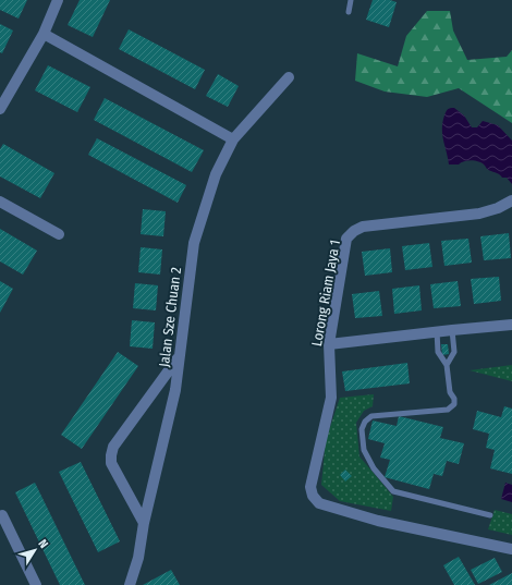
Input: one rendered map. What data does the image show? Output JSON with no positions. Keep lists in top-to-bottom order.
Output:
{
  "streets": {
    "street": ["Lorong Riam Jaya 1", "Jalan Sze Chuan 2"]
  },
  "north": "top right"
}
